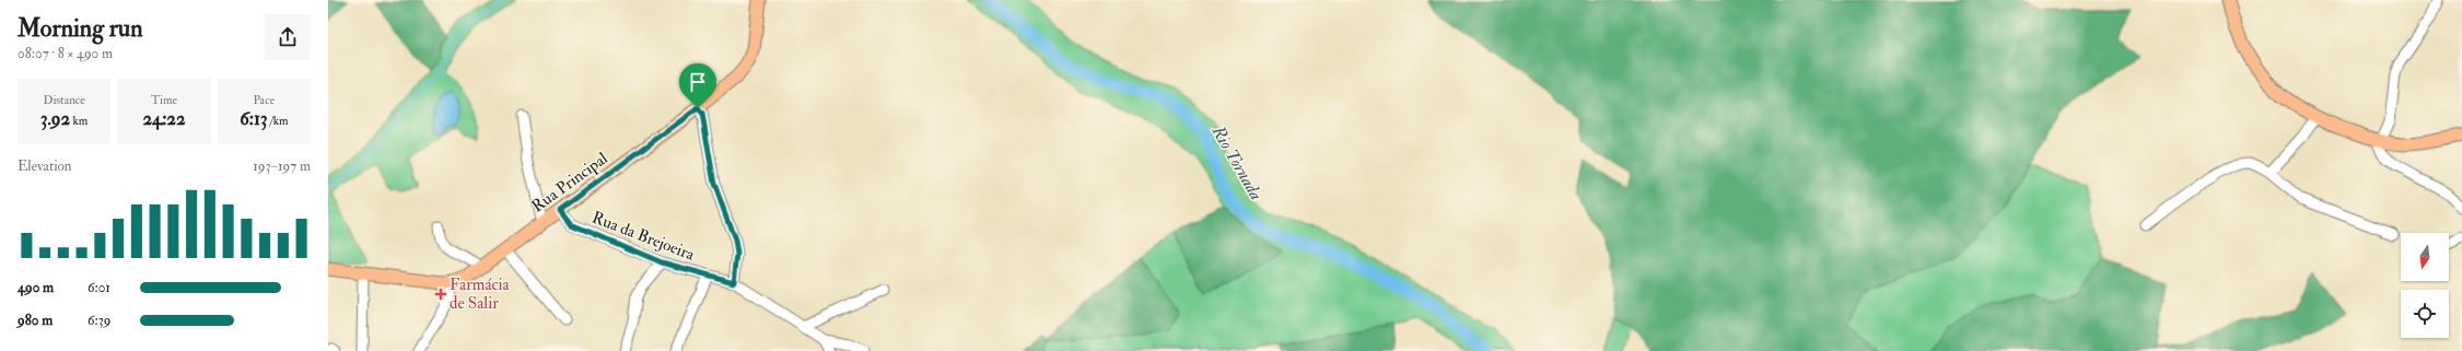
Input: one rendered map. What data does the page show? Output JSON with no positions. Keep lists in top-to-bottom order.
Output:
{
  "streets": {
    "main road": ["Rua Principal"],
    "street": ["Rua da Brejoeira"]
  },
  "crossings": [
    ["Rua Principal", "Rua da Brejoeira"]
  ],
  "water": ["Rio Tornada"],
  "places": {
    "health": ["Farmácia de Salir"]
  },
  "north": "bottom",
  "page": {
    "heading": ["Morning run", "08:07 · 8 × 490 m"],
    "stats": [
      ["Distance", "3.92 km"],
      ["Time", "24:22"],
      ["Pace", "6:13 /km"]
    ],
    "chart": ["Elevation", "193–197 m"],
    "list": [
      {
        "name": "490 m",
        "note": "6:01"
      },
      {
        "name": "980 m",
        "note": "6:39"
      }
    ]
  }
}
